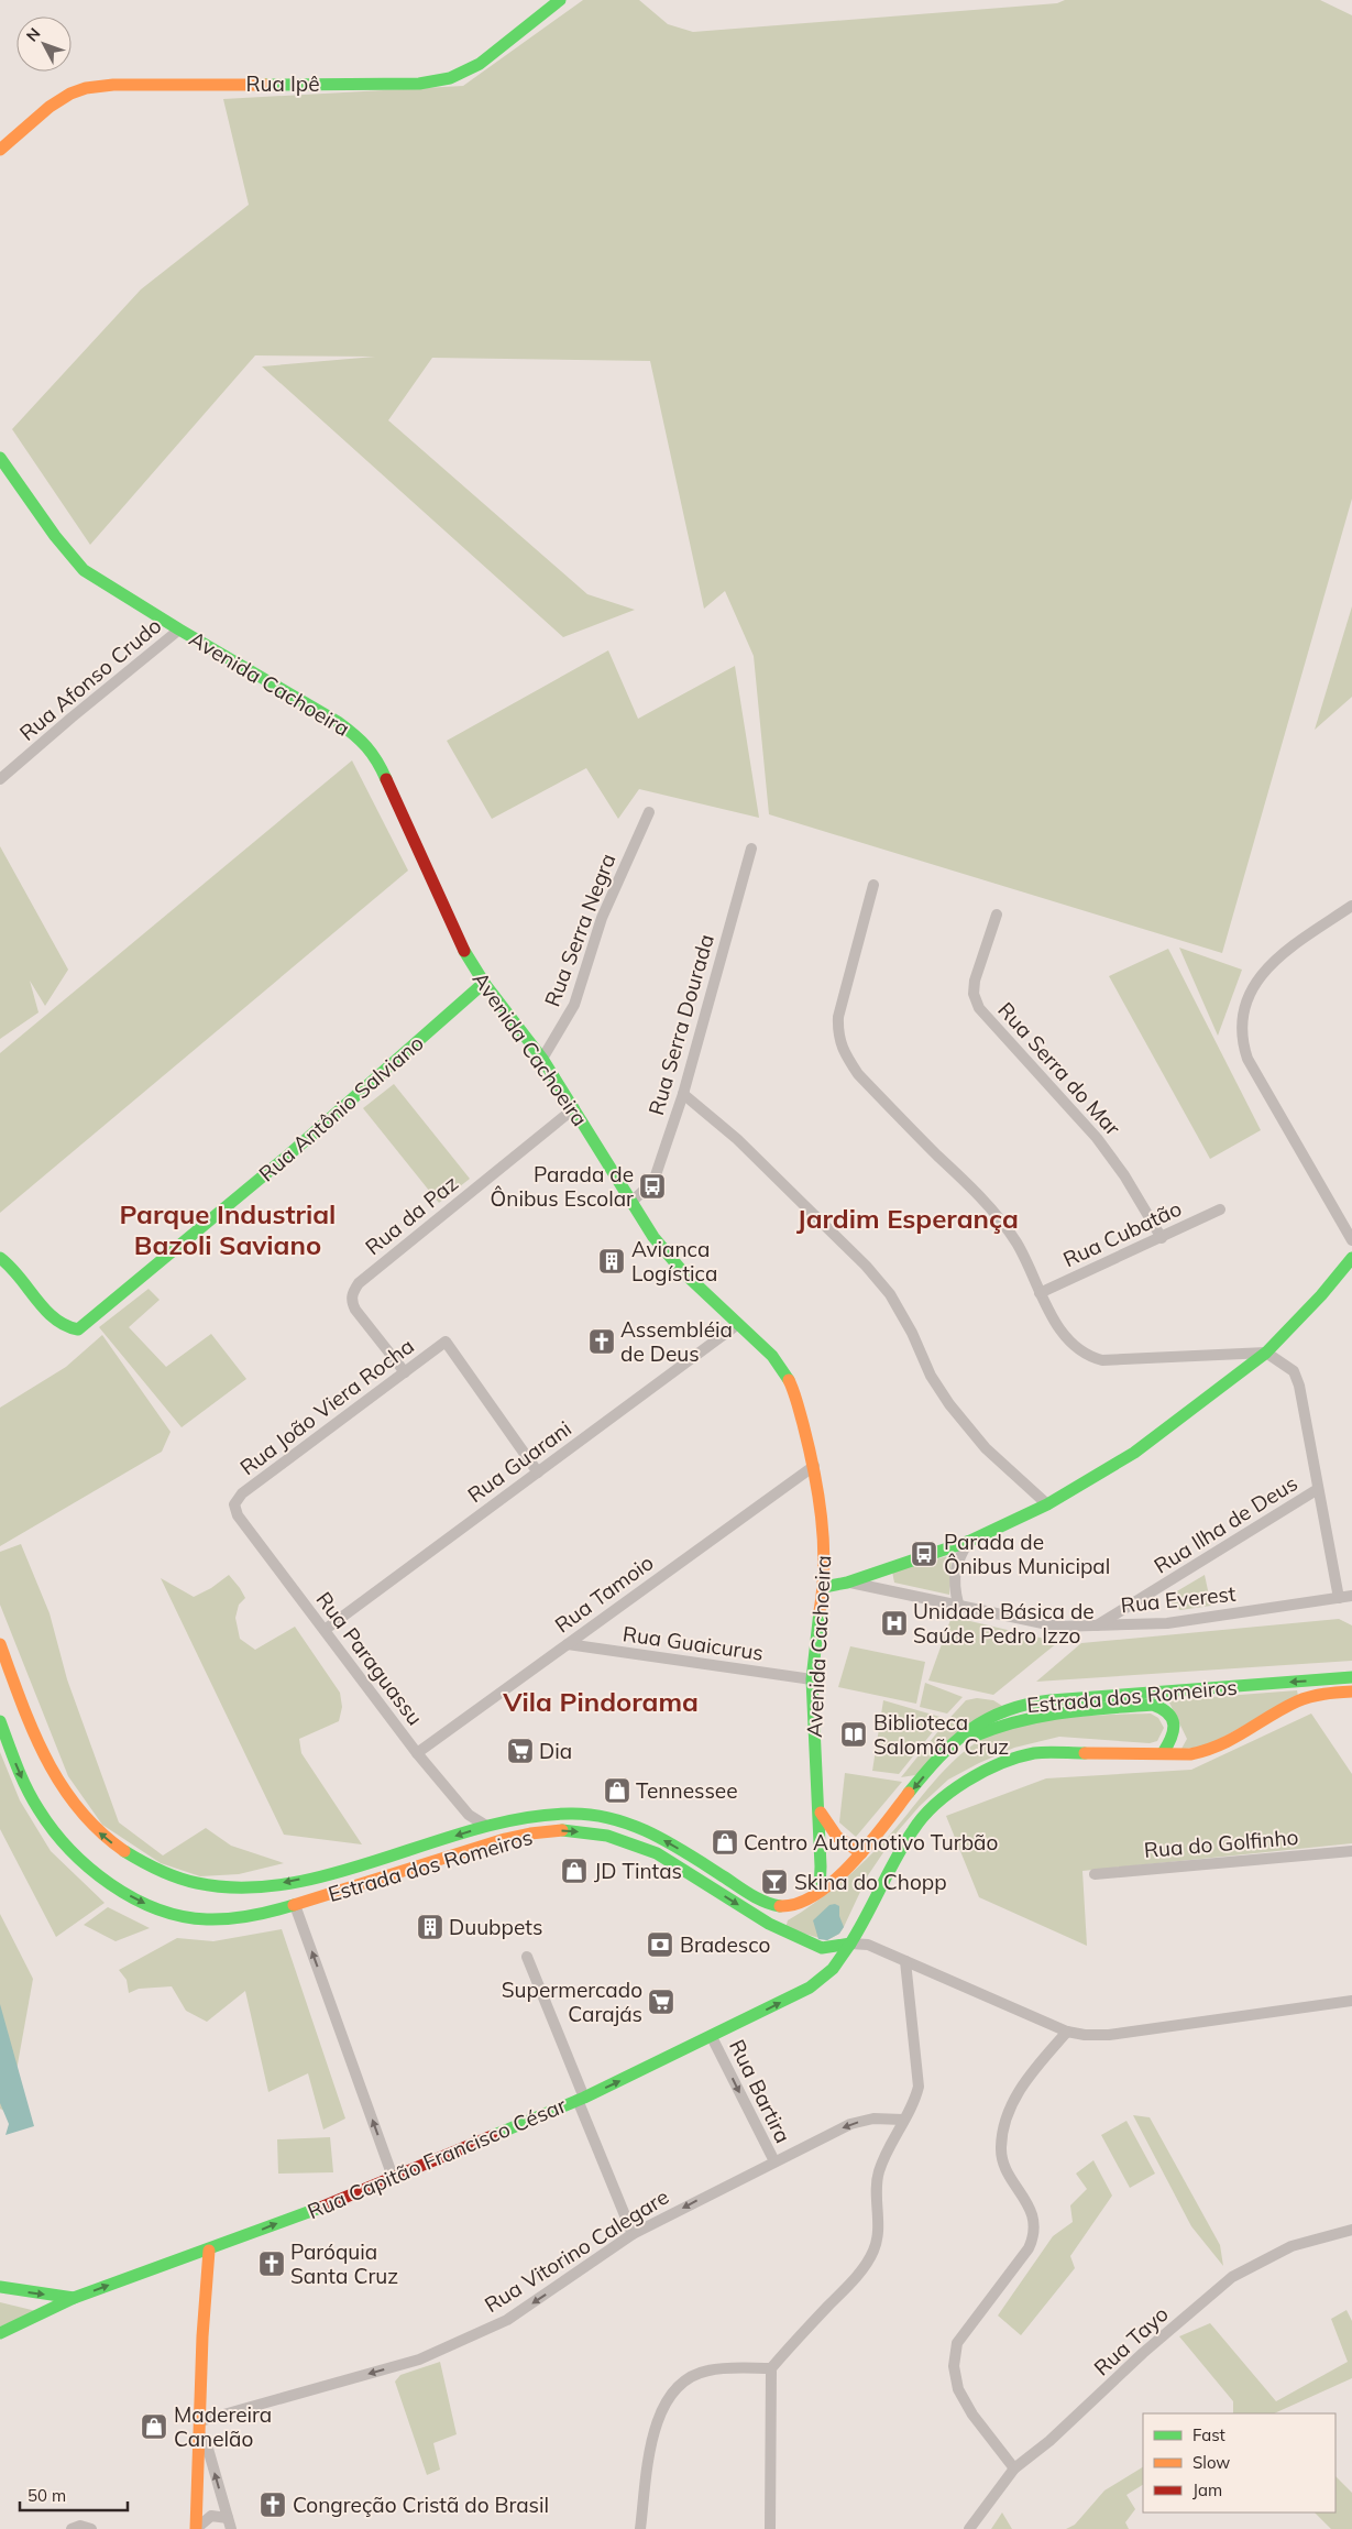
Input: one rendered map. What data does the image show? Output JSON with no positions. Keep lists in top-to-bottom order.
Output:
{
  "streets": {
    "street": [
      "Rua Ipê",
      "Rua Afonso Crudo",
      "Avenida Cachoeira",
      "Rua Serra Negra",
      "Rua Serra Dourada",
      "Rua Serra do Mar",
      "Rua Antônio Salviano",
      "Rua da Paz",
      "Rua Cubatão",
      "Rua João Viera Rocha",
      "Rua Guarani",
      "Rua Ilha de Deus",
      "Rua Tamoio",
      "Rua Everest",
      "Rua Guaicurus",
      "Rua Paraguassu",
      "Estrada dos Romeiros",
      "Rua do Golfinho",
      "Rua Bartira",
      "Rua Capitão Francisco César",
      "Rua Vitorino Calegare",
      "Rua Tayo"
    ]
  },
  "crossings": [
    ["Rua Afonso Crudo", "Avenida Cachoeira"],
    ["Avenida Cachoeira", "Rua Serra Negra"],
    ["Avenida Cachoeira", "Rua Serra Dourada"],
    ["Avenida Cachoeira", "Rua Antônio Salviano"],
    ["Avenida Cachoeira", "Rua da Paz"],
    ["Avenida Cachoeira", "Rua Guarani"],
    ["Avenida Cachoeira", "Rua Tamoio"],
    ["Avenida Cachoeira", "Rua Guaicurus"],
    ["Avenida Cachoeira", "Estrada dos Romeiros"],
    ["Rua Serra do Mar", "Rua Cubatão"],
    ["Rua da Paz", "Rua João Viera Rocha"],
    ["Rua João Viera Rocha", "Rua Guarani"],
    ["Rua João Viera Rocha", "Rua Paraguassu"],
    ["Rua Guarani", "Rua Paraguassu"],
    ["Rua Ilha de Deus", "Rua Everest"],
    ["Rua Tamoio", "Rua Guaicurus"],
    ["Rua Tamoio", "Rua Paraguassu"],
    ["Rua Paraguassu", "Estrada dos Romeiros"],
    ["Estrada dos Romeiros", "Rua Capitão Francisco César"],
    ["Rua Bartira", "Rua Capitão Francisco César"],
    ["Rua Bartira", "Rua Vitorino Calegare"]
  ],
  "one_way": ["Rua Bartira", "Rua Capitão Francisco César", "Rua Vitorino Calegare"],
  "districts": ["Parque Industrial Bazoli Saviano", "Jardim Esperança", "Vila Pindorama"],
  "places": {
    "bus stop": ["Parada de Ônibus Escolar", "Parada de Ônibus Municipal"],
    "building": ["Avianca Logística", "Duubpets"],
    "church": ["Assembléia de Deus", "Paróquia Santa Cruz", "Congreção Cristã do Brasil"],
    "hospital": ["Unidade Básica de Saúde Pedro Izzo"],
    "library": ["Biblioteca Salomão Cruz"],
    "supermarket": ["Dia", "Supermercado Carajás"],
    "shop": [
      "Tennessee",
      "Centro Automotivo Turbão",
      "JD Tintas",
      "Madereira Canelão"
    ],
    "bar": ["Skina do Chopp"],
    "bank": ["Bradesco"]
  },
  "legend": ["Fast", "Slow", "Jam"],
  "scale_bar": "50 m",
  "north": "top left"
}
